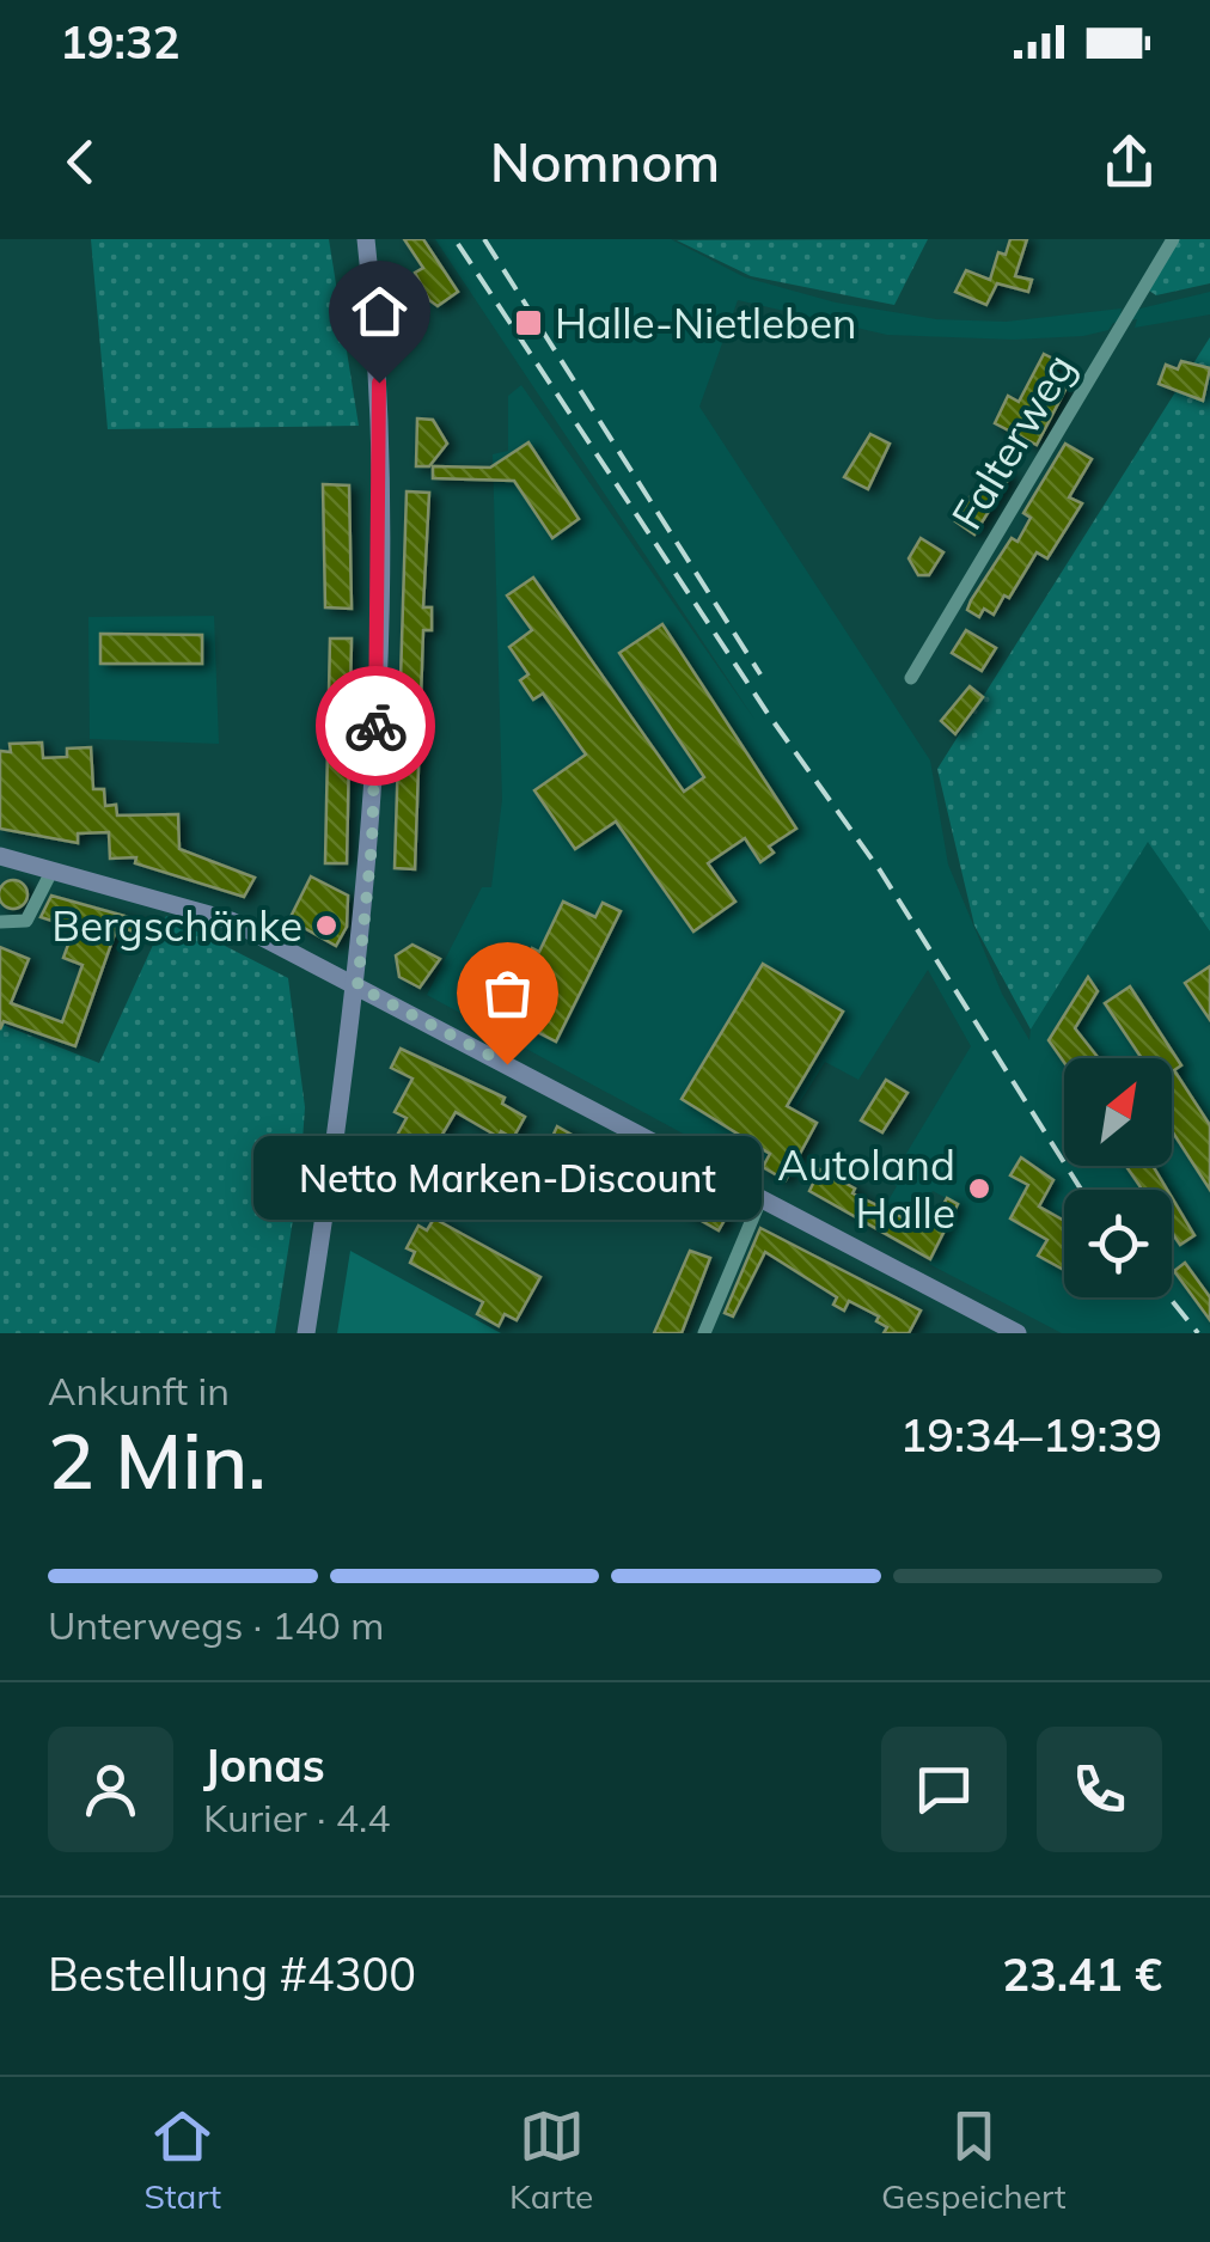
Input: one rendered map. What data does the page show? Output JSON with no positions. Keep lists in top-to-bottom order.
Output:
{
  "streets": {
    "street": ["Falterweg"]
  },
  "places": {
    "transit": ["Halle-Nietleben"],
    "other": ["Bergschänke", "Netto Marken-Discount", "Autoland Halle"]
  },
  "north": "top right",
  "page": {
    "status": "19:32",
    "header": "Nomnom",
    "bubble": "Netto Marken-Discount",
    "heading": ["2 Min.", "Ankunft in", "19:34–19:39"],
    "panel": [
      "Jonas",
      "Kurier · 4.4",
      "Bestellung #4300",
      "23.41 €"
    ],
    "bar": "Unterwegs · 140 m",
    "tabs": ["Start", "Karte", "Gespeichert"]
  }
}
